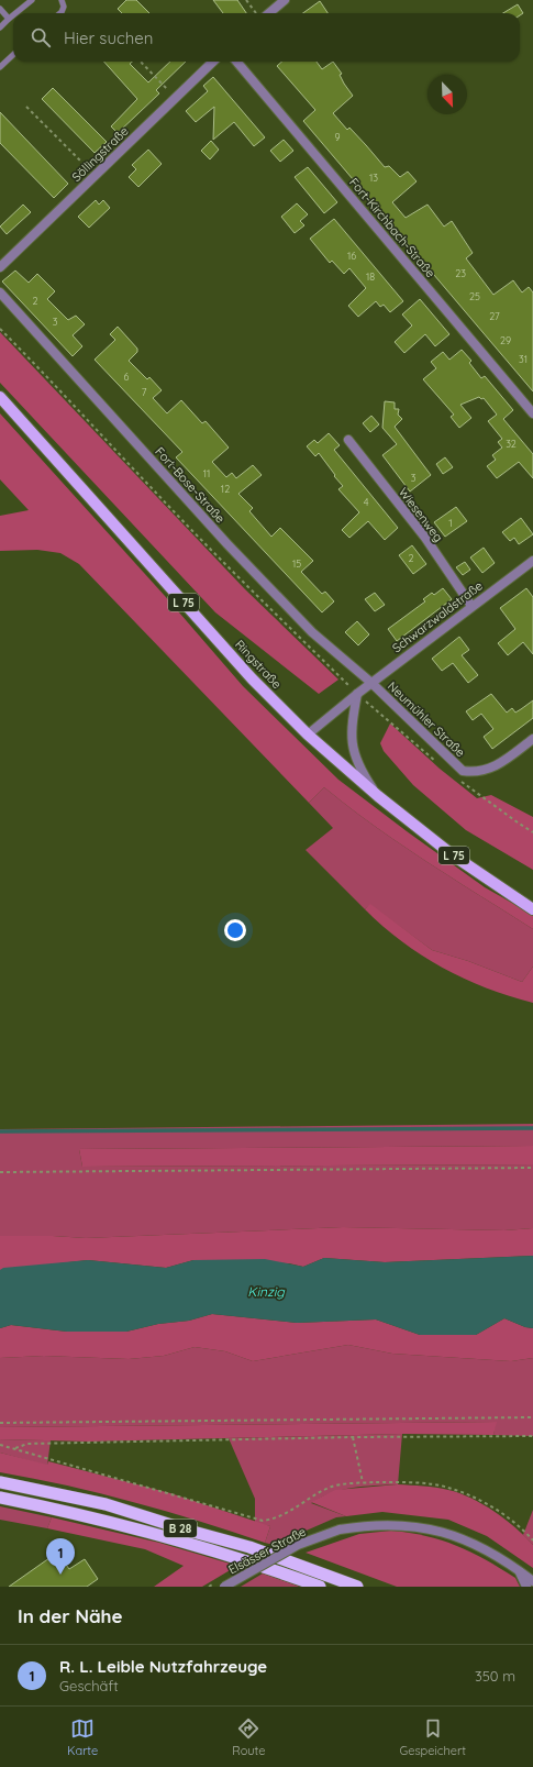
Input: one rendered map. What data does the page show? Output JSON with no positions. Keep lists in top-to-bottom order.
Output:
{
  "streets": {
    "highway": ["B 28"],
    "main road": ["L 75", "Ringstraße"],
    "street": [
      "Söllingstraße",
      "Fort-Kirchbach-Straße",
      "Fort-Bose-Straße",
      "Wiesenweg",
      "Schwarzwaldstraße",
      "Neumühler Straße",
      "Elsässer Straße"
    ]
  },
  "crossings": [
    ["Fort-Bose-Straße", "Schwarzwaldstraße"],
    ["Fort-Bose-Straße", "Neumühler Straße"],
    ["Wiesenweg", "Schwarzwaldstraße"],
    ["Schwarzwaldstraße", "Ringstraße"],
    ["Schwarzwaldstraße", "Neumühler Straße"]
  ],
  "water": ["Kinzig"],
  "house_numbers": [
    "9",
    "13",
    "16",
    "23",
    "18",
    "25",
    "2",
    "27",
    "3",
    "29",
    "31",
    "6",
    "7",
    "32",
    "11",
    "3",
    "12",
    "4",
    "1",
    "2",
    "15"
  ],
  "north": "bottom right",
  "page": {
    "search": "Hier suchen",
    "pins": "1",
    "heading": "In der Nähe",
    "list": [
      {
        "mark": "1",
        "name": "R. L. Leible Nutzfahrzeuge",
        "note": "Geschäft",
        "value": "350 m"
      }
    ],
    "nav": ["Karte", "Route", "Gespeichert"]
  }
}
